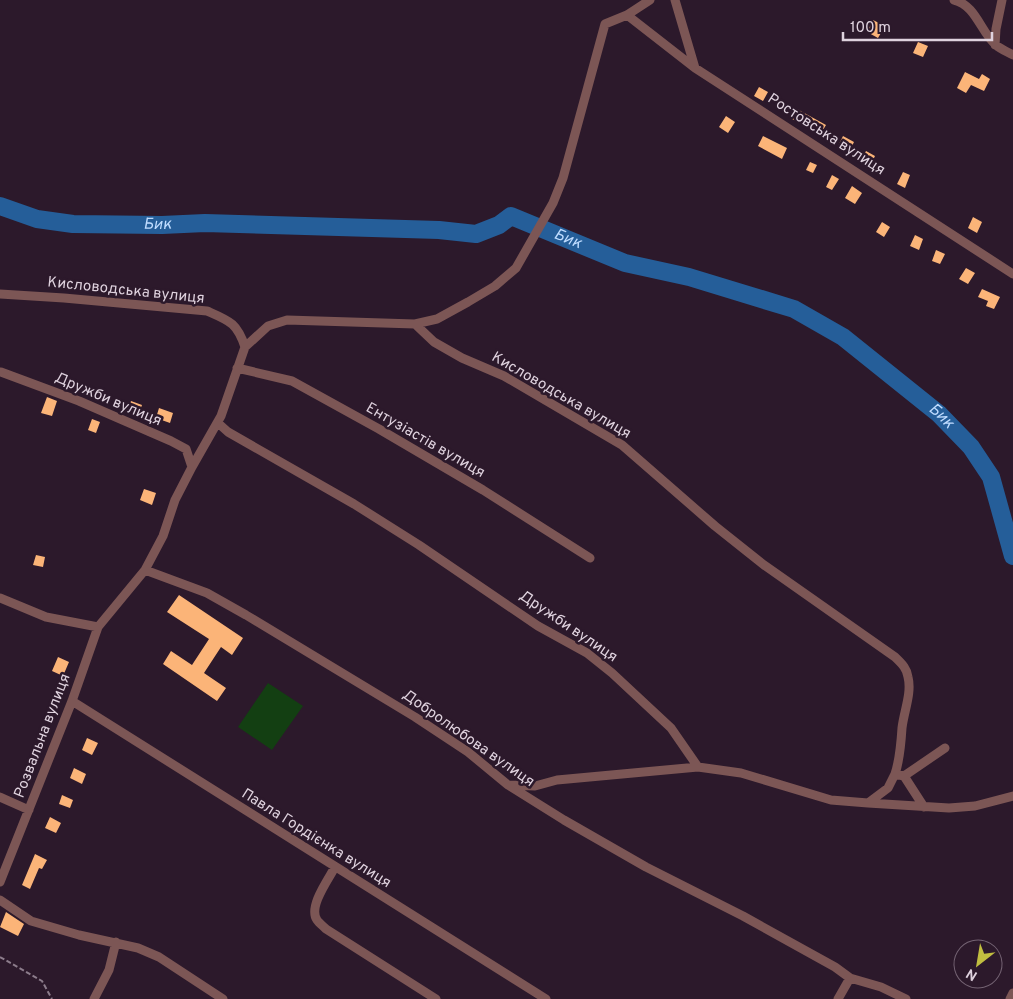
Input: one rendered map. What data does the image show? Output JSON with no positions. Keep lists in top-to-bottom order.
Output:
{
  "streets": {
    "street": [
      "Ростовська вулиця",
      "Кисловодська вулиця",
      "Дружби вулиця",
      "Ентузіастів вулиця",
      "Розвальна вулиця",
      "Добролюбова вулиця",
      "Павла Гордієнка вулиця"
    ]
  },
  "crossings": [
    ["Розвальна вулиця", "Павла Гордієнка вулиця"]
  ],
  "water": ["Бик"],
  "scale_bar": "100 m",
  "north": "bottom left"
}
